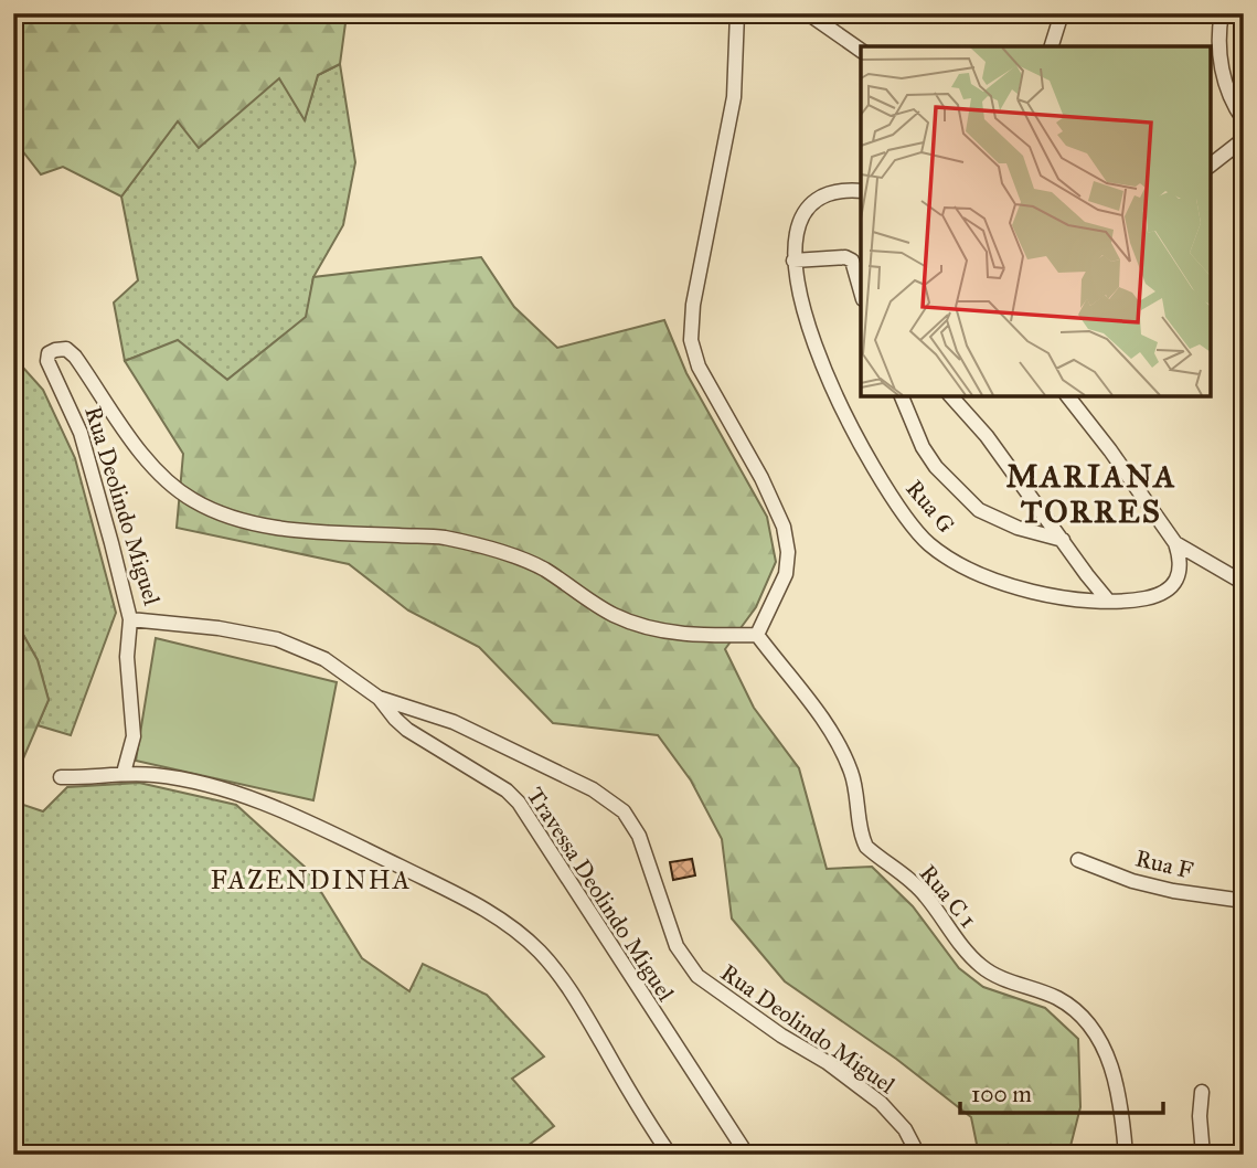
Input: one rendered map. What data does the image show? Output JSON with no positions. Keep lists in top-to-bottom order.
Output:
{
  "streets": {
    "street": [
      "Rua Deolindo Miguel",
      "Rua G",
      "Rua F",
      "Travessa Deolindo Miguel",
      "Rua C 1"
    ]
  },
  "crossings": [
    ["Rua Deolindo Miguel", "Travessa Deolindo Miguel"],
    ["Rua Deolindo Miguel", "Rua C 1"]
  ],
  "districts": ["MARIANA TORRES", "FAZENDINHA"],
  "scale_bar": "100 m"
}
